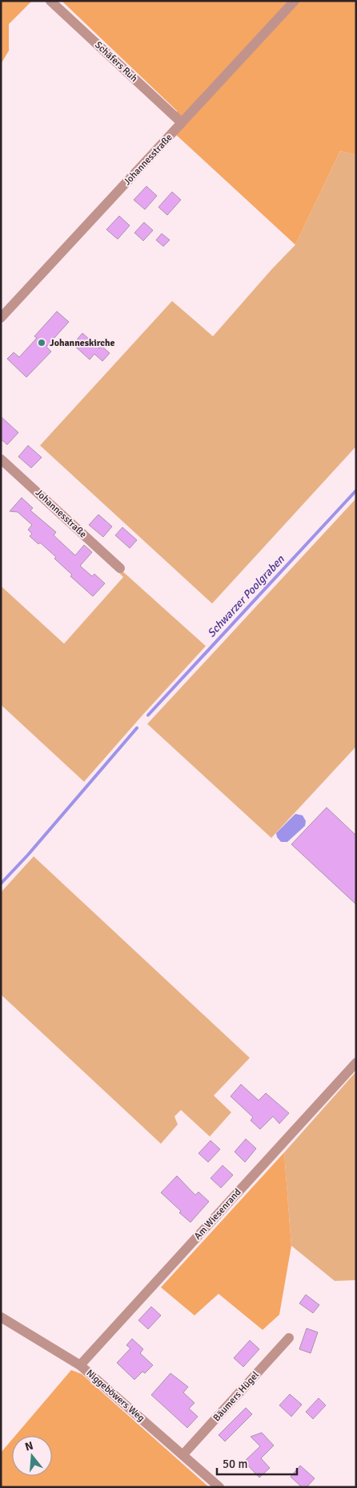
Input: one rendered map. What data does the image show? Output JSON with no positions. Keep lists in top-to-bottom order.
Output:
{
  "streets": {
    "street": [
      "Schäfers Ruh",
      "Johannesstraße",
      "Am Wiesenrand",
      "Niggeböwers Weg",
      "Bäumers Hügel"
    ]
  },
  "crossings": [
    ["Schäfers Ruh", "Johannesstraße"],
    ["Am Wiesenrand", "Niggeböwers Weg"],
    ["Niggeböwers Weg", "Bäumers Hügel"]
  ],
  "water": ["Schwarzer Poolgraben"],
  "places": ["Johanneskirche"],
  "scale_bar": "50 m",
  "north": "top"
}
